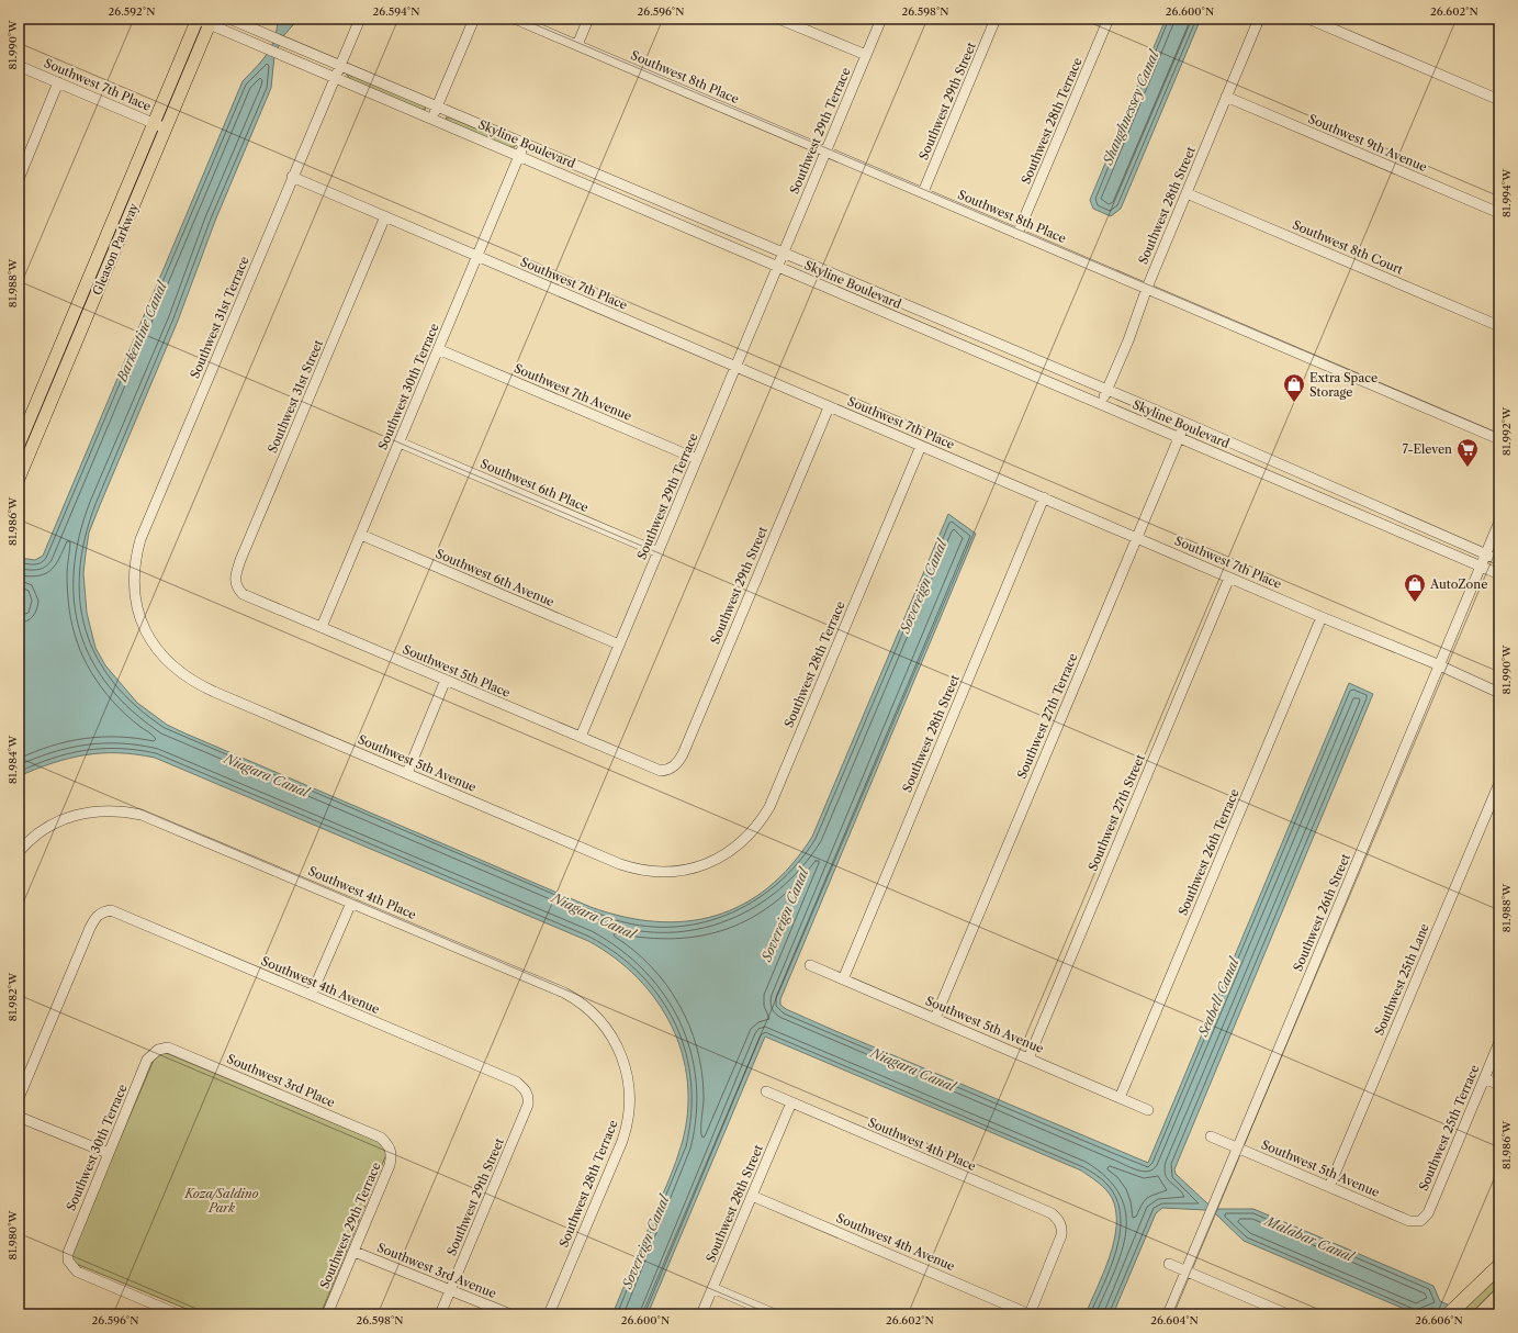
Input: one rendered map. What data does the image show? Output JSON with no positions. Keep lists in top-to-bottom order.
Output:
{
  "streets": {
    "main road": ["Gleason Parkway"],
    "street": [
      "Southwest 8th Place",
      "Southwest 7th Place",
      "Southwest 29th Street",
      "Southwest 28th Terrace",
      "Southwest 29th Terrace",
      "Southwest 9th Avenue",
      "Skyline Boulevard",
      "Southwest 28th Street",
      "Southwest 8th Court",
      "Southwest 31st Terrace",
      "Southwest 30th Terrace",
      "Southwest 7th Avenue",
      "Southwest 31st Street",
      "Southwest 6th Place",
      "Southwest 6th Avenue",
      "Southwest 5th Place",
      "Southwest 27th Terrace",
      "Southwest 5th Avenue",
      "Southwest 27th Street",
      "Southwest 26th Terrace",
      "Southwest 4th Place",
      "Southwest 26th Street",
      "Southwest 25th Lane",
      "Southwest 4th Avenue",
      "Southwest 3rd Place",
      "Southwest 25th Terrace",
      "Southwest 3rd Avenue"
    ]
  },
  "crossings": [
    ["Southwest 8th Place", "Southwest 29th Street"],
    ["Southwest 8th Place", "Southwest 28th Terrace"],
    ["Southwest 8th Place", "Southwest 29th Terrace"],
    ["Southwest 8th Place", "Southwest 28th Street"],
    ["Southwest 7th Place", "Southwest 29th Street"],
    ["Southwest 7th Place", "Southwest 28th Terrace"],
    ["Southwest 7th Place", "Southwest 29th Terrace"],
    ["Southwest 7th Place", "Southwest 28th Street"],
    ["Southwest 7th Place", "Gleason Parkway"],
    ["Southwest 7th Place", "Southwest 31st Terrace"],
    ["Southwest 7th Place", "Southwest 30th Terrace"],
    ["Southwest 7th Place", "Southwest 31st Street"],
    ["Southwest 7th Place", "Southwest 27th Terrace"],
    ["Southwest 7th Place", "Southwest 27th Street"],
    ["Southwest 7th Place", "Southwest 26th Terrace"],
    ["Southwest 7th Place", "Southwest 26th Street"],
    ["Southwest 29th Street", "Southwest 5th Place"],
    ["Southwest 29th Street", "Southwest 4th Avenue"],
    ["Southwest 29th Street", "Southwest 3rd Avenue"],
    ["Southwest 28th Terrace", "Southwest 5th Avenue"],
    ["Southwest 28th Terrace", "Southwest 4th Place"],
    ["Southwest 29th Terrace", "Skyline Boulevard"],
    ["Southwest 29th Terrace", "Southwest 7th Avenue"],
    ["Southwest 29th Terrace", "Southwest 6th Place"],
    ["Southwest 29th Terrace", "Southwest 6th Avenue"],
    ["Southwest 29th Terrace", "Southwest 5th Place"],
    ["Southwest 29th Terrace", "Southwest 3rd Place"],
    ["Southwest 29th Terrace", "Southwest 3rd Avenue"],
    ["Southwest 9th Avenue", "Southwest 28th Street"],
    ["Skyline Boulevard", "Southwest 28th Street"],
    ["Skyline Boulevard", "Gleason Parkway"],
    ["Skyline Boulevard", "Southwest 31st Terrace"],
    ["Skyline Boulevard", "Southwest 30th Terrace"],
    ["Skyline Boulevard", "Southwest 27th Terrace"],
    ["Skyline Boulevard", "Southwest 26th Street"],
    ["Southwest 28th Street", "Southwest 8th Court"],
    ["Southwest 28th Street", "Southwest 5th Avenue"],
    ["Southwest 28th Street", "Southwest 4th Place"],
    ["Southwest 28th Street", "Southwest 4th Avenue"],
    ["Southwest 31st Terrace", "Southwest 5th Avenue"],
    ["Southwest 30th Terrace", "Southwest 7th Avenue"],
    ["Southwest 30th Terrace", "Southwest 6th Place"],
    ["Southwest 30th Terrace", "Southwest 6th Avenue"],
    ["Southwest 30th Terrace", "Southwest 5th Place"],
    ["Southwest 30th Terrace", "Southwest 3rd Place"],
    ["Southwest 31st Street", "Southwest 5th Place"],
    ["Southwest 27th Terrace", "Southwest 5th Avenue"],
    ["Southwest 5th Avenue", "Southwest 27th Street"],
    ["Southwest 5th Avenue", "Southwest 26th Terrace"],
    ["Southwest 5th Avenue", "Southwest 26th Street"],
    ["Southwest 5th Avenue", "Southwest 25th Lane"],
    ["Southwest 5th Avenue", "Southwest 25th Terrace"],
    ["Southwest 4th Place", "Southwest 4th Avenue"]
  ],
  "water": [
    "Shaughnessey Canal",
    "Barkentine Canal",
    "Sovereign Canal",
    "Niagara Canal",
    "Seabell Canal",
    "Malabar Canal"
  ],
  "parks": ["Koza/Saldino Park"],
  "places": {
    "shop": ["Extra Space Storage", "AutoZone"],
    "supermarket": ["7-Eleven"]
  },
  "coordinates": [
    "26.592°N",
    "26.594°N",
    "26.596°N",
    "26.598°N",
    "26.600°N",
    "26.602°N",
    "81.990°W",
    "81.994°W",
    "81.988°W",
    "81.992°W",
    "81.986°W",
    "81.984°W",
    "81.982°W",
    "81.980°W",
    "26.604°N",
    "26.606°N"
  ]
}
